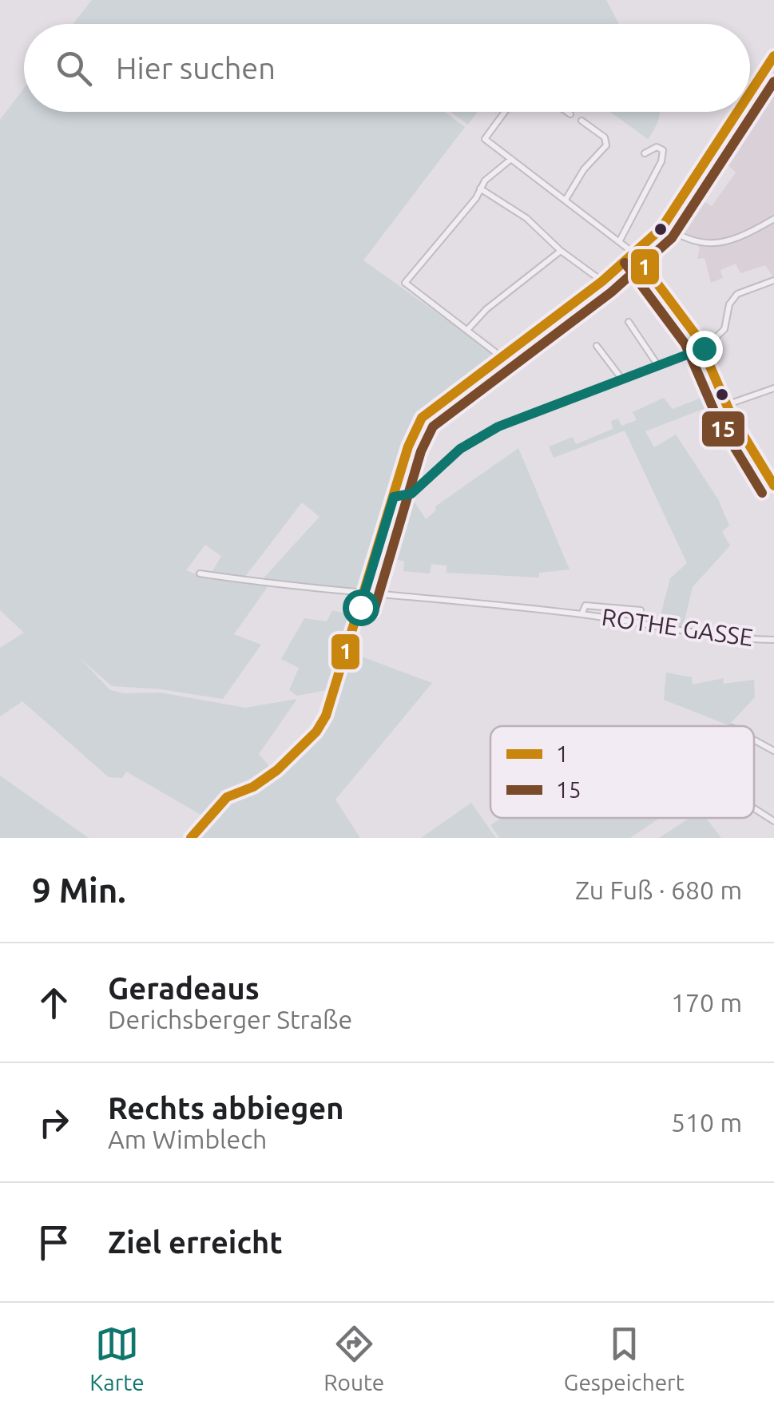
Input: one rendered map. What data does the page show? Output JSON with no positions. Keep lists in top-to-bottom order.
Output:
{
  "streets": {
    "street": ["ROTHE GASSE"]
  },
  "lines": ["transit line 1", "transit line 15"],
  "legend": ["1", "15"],
  "page": {
    "search": "Hier suchen",
    "heading": ["9 Min.", "Zu Fuß · 680 m"],
    "list": [
      ["Geradeaus", "Derichsberger Straße", "170 m"],
      ["Rechts abbiegen", "Am Wimblech", "510 m"],
      "Ziel erreicht"
    ],
    "nav": ["Karte", "Route", "Gespeichert"]
  }
}
